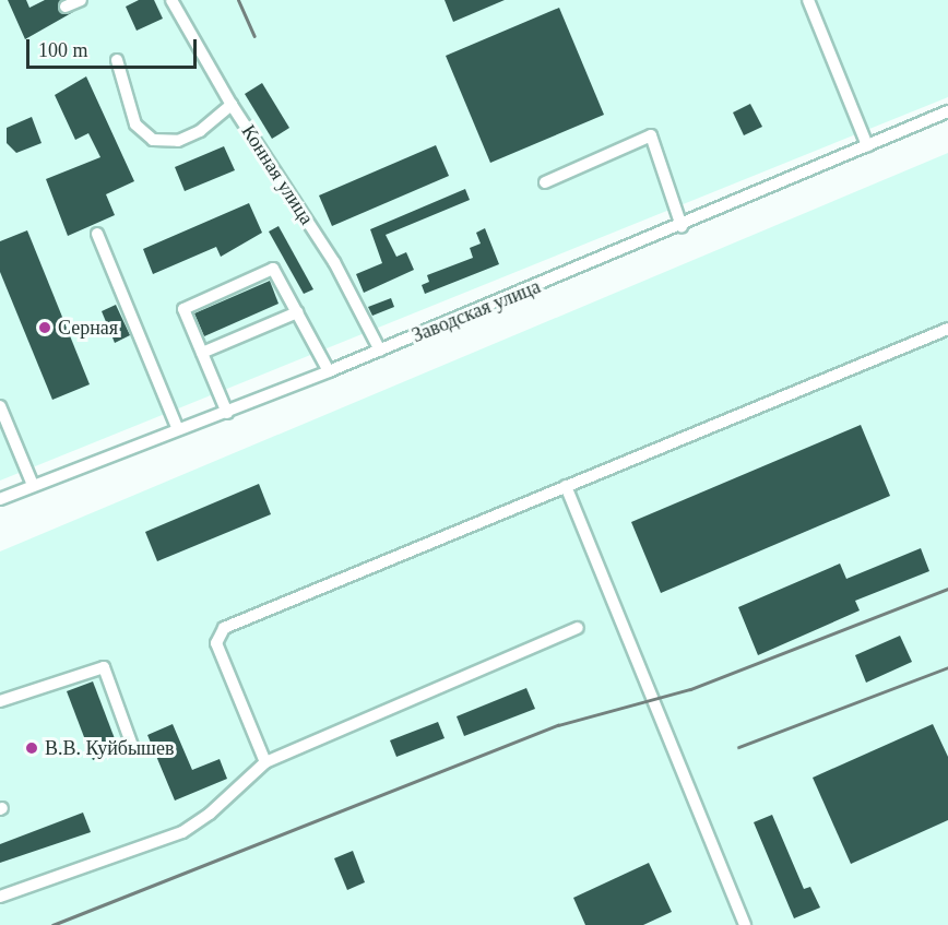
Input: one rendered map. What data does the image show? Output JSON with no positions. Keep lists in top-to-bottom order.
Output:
{
  "streets": {
    "street": ["Конная улица", "Заводская улица"]
  },
  "crossings": [
    ["Конная улица", "Заводская улица"]
  ],
  "places": ["Серная", "В.В. Куйбышев"],
  "scale_bar": "100 m"
}
